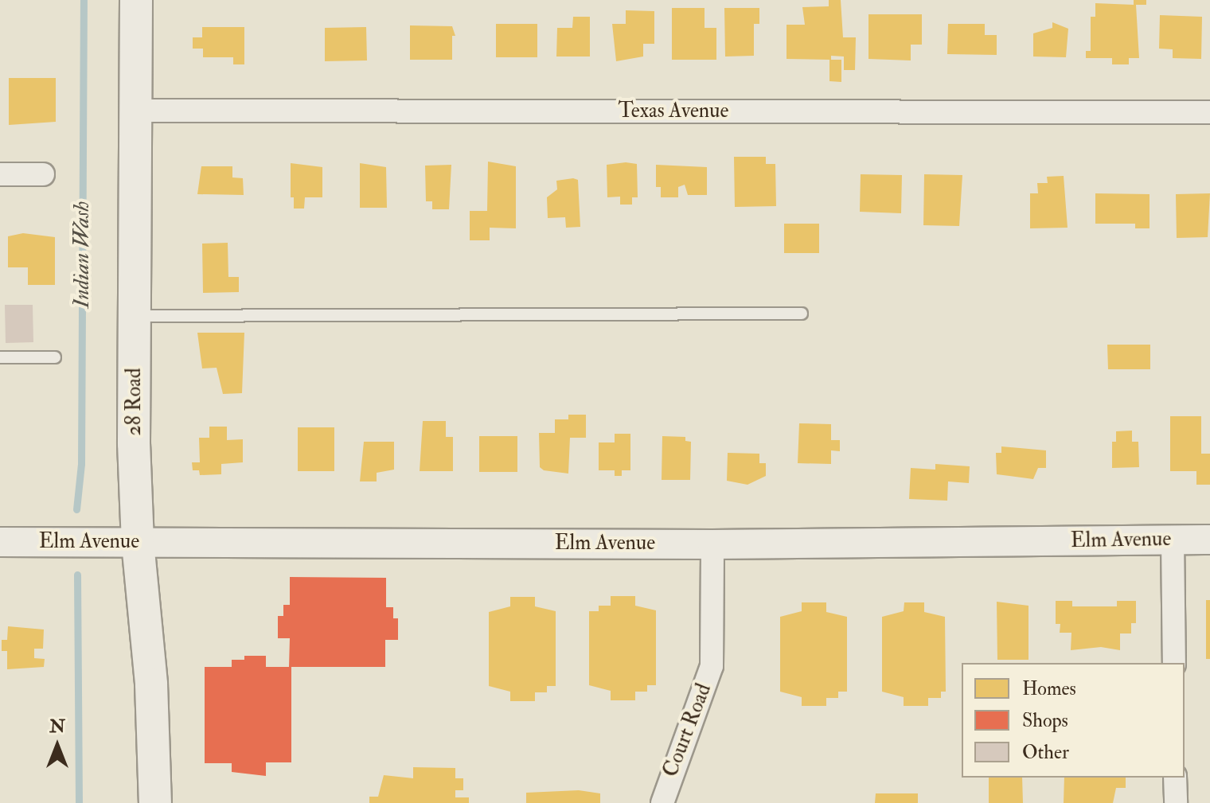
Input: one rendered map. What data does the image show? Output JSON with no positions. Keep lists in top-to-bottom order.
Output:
{
  "streets": {
    "main road": ["28 Road"],
    "street": ["Texas Avenue", "Elm Avenue", "Court Road"]
  },
  "crossings": [
    ["Texas Avenue", "28 Road"],
    ["28 Road", "Elm Avenue"],
    ["Elm Avenue", "Court Road"]
  ],
  "water": ["Indian Wash"],
  "legend": ["Homes", "Shops", "Other"],
  "north": "top"
}
